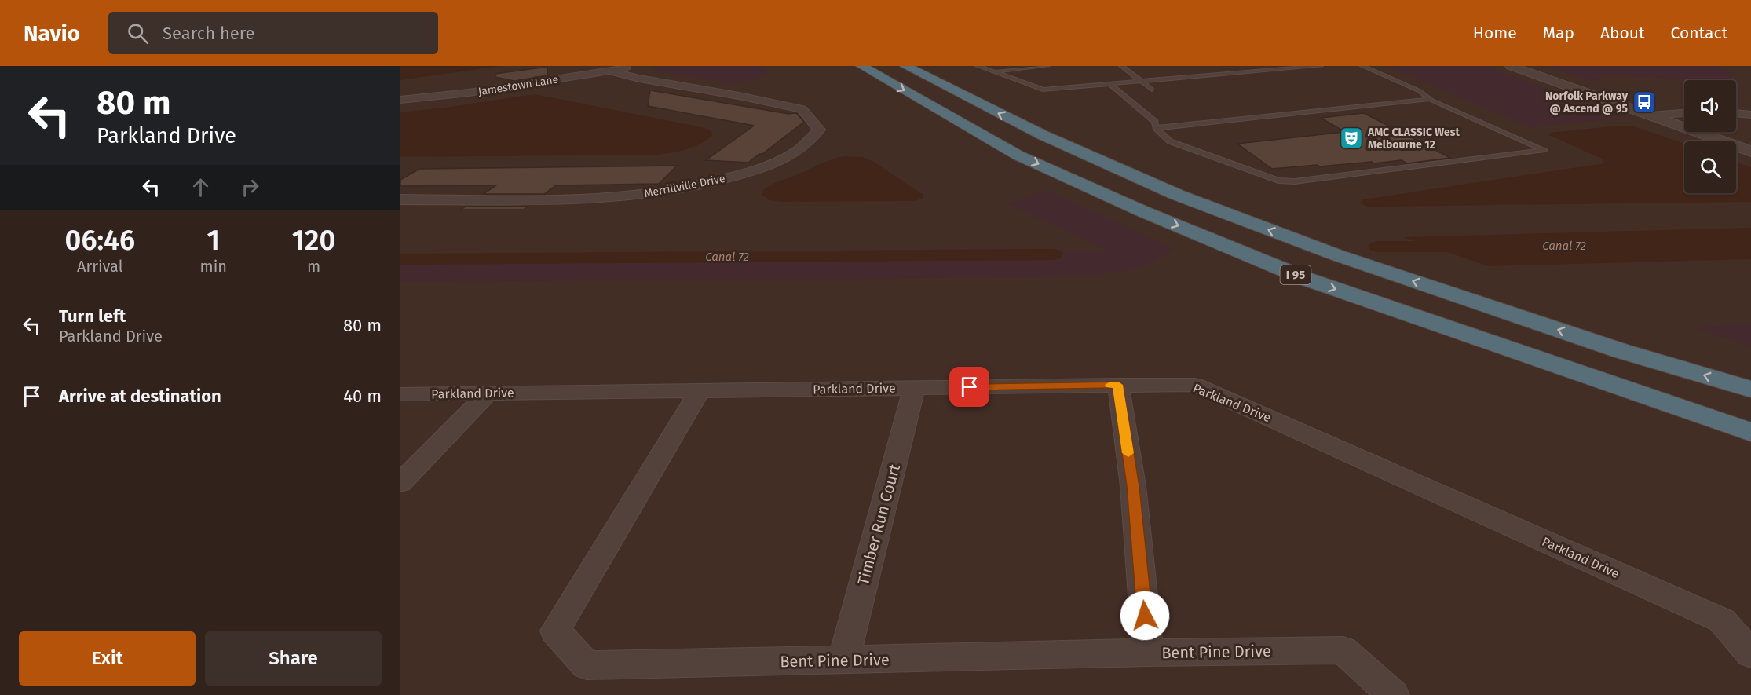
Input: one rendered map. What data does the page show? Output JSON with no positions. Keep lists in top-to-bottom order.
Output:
{
  "streets": {
    "highway": ["I 95"],
    "street": [
      "Jamestown Lane",
      "Merrillville Drive",
      "Parkland Drive",
      "Timber Run Court",
      "Bent Pine Drive"
    ]
  },
  "crossings": [
    ["Jamestown Lane", "Merrillville Drive"],
    ["Parkland Drive", "Timber Run Court"],
    ["Parkland Drive", "Bent Pine Drive"],
    ["Timber Run Court", "Bent Pine Drive"]
  ],
  "water": ["Canal 72"],
  "places": {
    "bus stop": ["Norfolk Parkway @ Ascend @ 95"],
    "theatre": ["AMC CLASSIC West Melbourne 12"]
  },
  "page": {
    "header": "Navio",
    "search": "Search here",
    "nav": [
      "Home",
      "Map",
      "About",
      "Contact"
    ],
    "turn": ["80 m", "Parkland Drive"],
    "eta": [
      "06:46",
      "Arrival",
      "1",
      "min",
      "120",
      "m"
    ],
    "list": [
      {
        "name": "Turn left",
        "note": "Parkland Drive",
        "value": "80 m"
      },
      {
        "name": "Arrive at destination",
        "value": "40 m"
      }
    ],
    "buttons": ["Exit", "Share"]
  }
}
